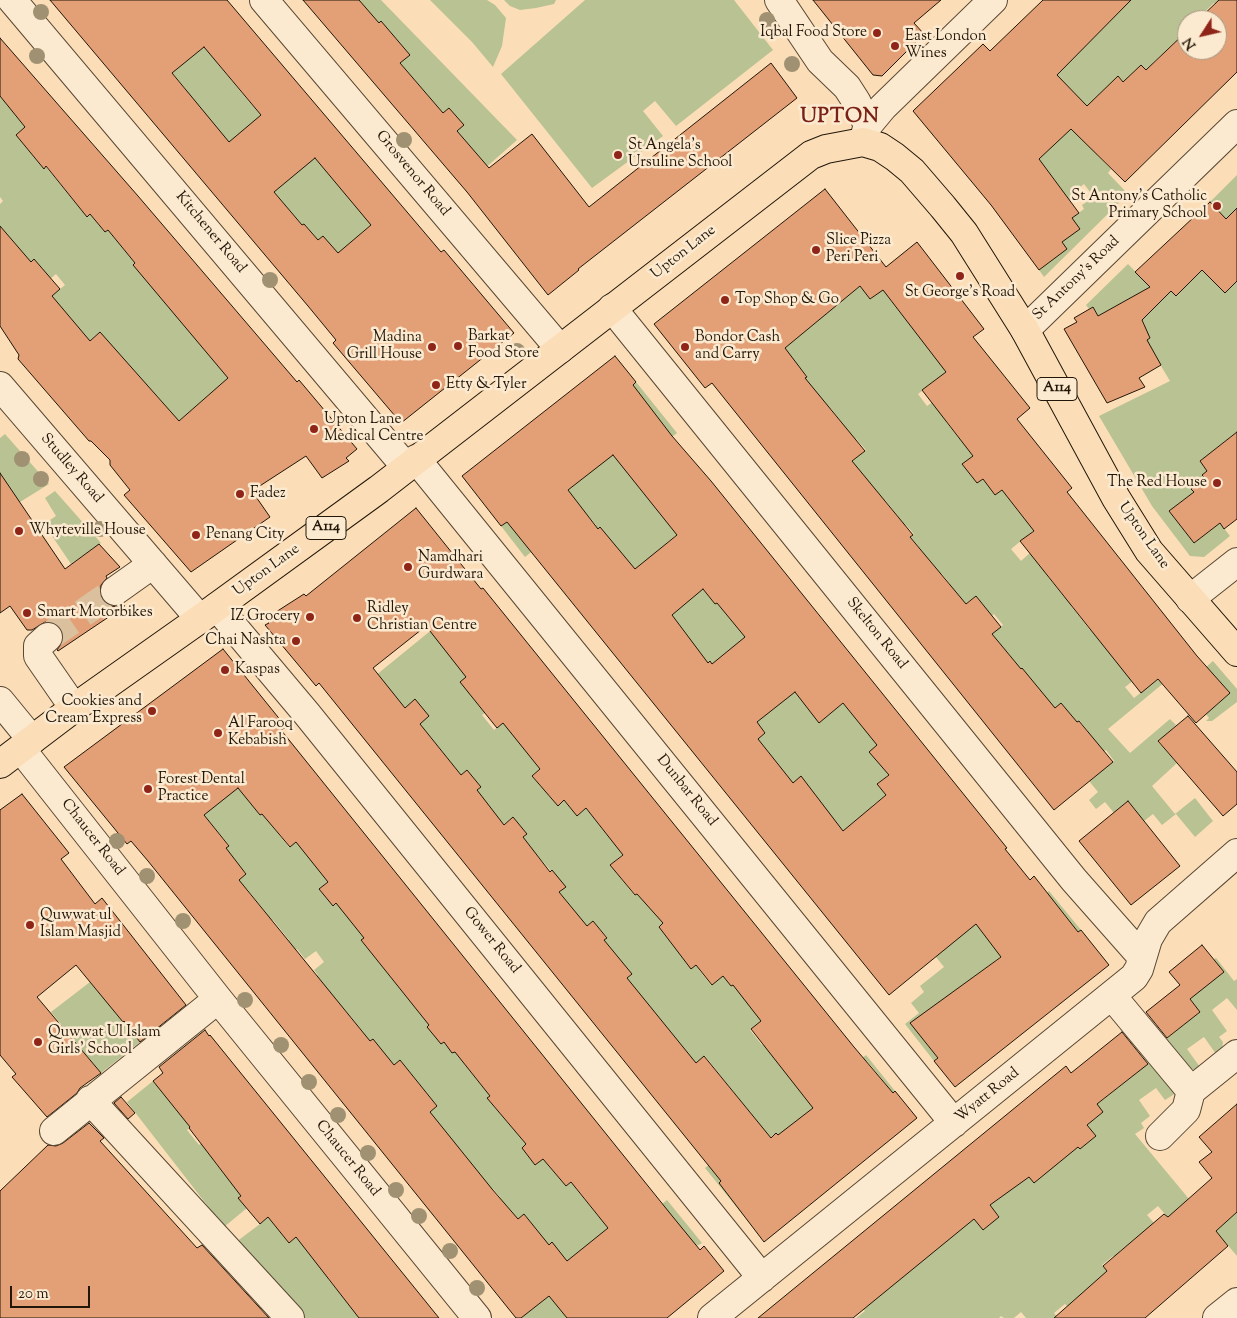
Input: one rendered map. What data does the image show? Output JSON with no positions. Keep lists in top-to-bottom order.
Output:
{
  "streets": {
    "main road": ["Upton Lane", "A114"],
    "street": [
      "Grosvenor Road",
      "Kitchener Road",
      "St Antony's Road",
      "Studley Road",
      "Skelton Road",
      "Dunbar Road",
      "Chaucer Road",
      "Gower Road",
      "Wyatt Road"
    ]
  },
  "crossings": [
    ["Grosvenor Road", "Upton Lane"],
    ["Kitchener Road", "Upton Lane"],
    ["Kitchener Road", "Dunbar Road"],
    ["Upton Lane", "St Antony's Road"],
    ["Upton Lane", "Studley Road"],
    ["Upton Lane", "Skelton Road"],
    ["Upton Lane", "Dunbar Road"],
    ["Upton Lane", "Chaucer Road"],
    ["Upton Lane", "Gower Road"],
    ["Studley Road", "Gower Road"],
    ["Skelton Road", "Wyatt Road"],
    ["Dunbar Road", "Wyatt Road"],
    ["Gower Road", "Wyatt Road"]
  ],
  "districts": ["UPTON"],
  "places": [
    "Iqbal Food Store",
    "East London Wines",
    "St Angela's Ursuline School",
    "St Antony's Catholic Primary School",
    "Slice Pizza Peri Peri",
    "St George's Road",
    "Top Shop & Go",
    "Barkat Food Store",
    "Madina Grill House",
    "Bondor Cash and Carry",
    "Etty & Tyler",
    "Upton Lane Medical Centre",
    "The Red House",
    "Fadez",
    "Whyteville House",
    "Penang City",
    "Namdhari Gurdwara",
    "Smart Motorbikes",
    "IZ Grocery",
    "Ridley Christian Centre",
    "Chai Nashta",
    "Kaspas",
    "Cookies and Cream Express",
    "Al Farooq Kebabish",
    "Forest Dental Practice",
    "Quwwat ul Islam Masjid",
    "Quwwat Ul Islam Girls' School"
  ],
  "scale_bar": "20 m",
  "north": "bottom left"
}
